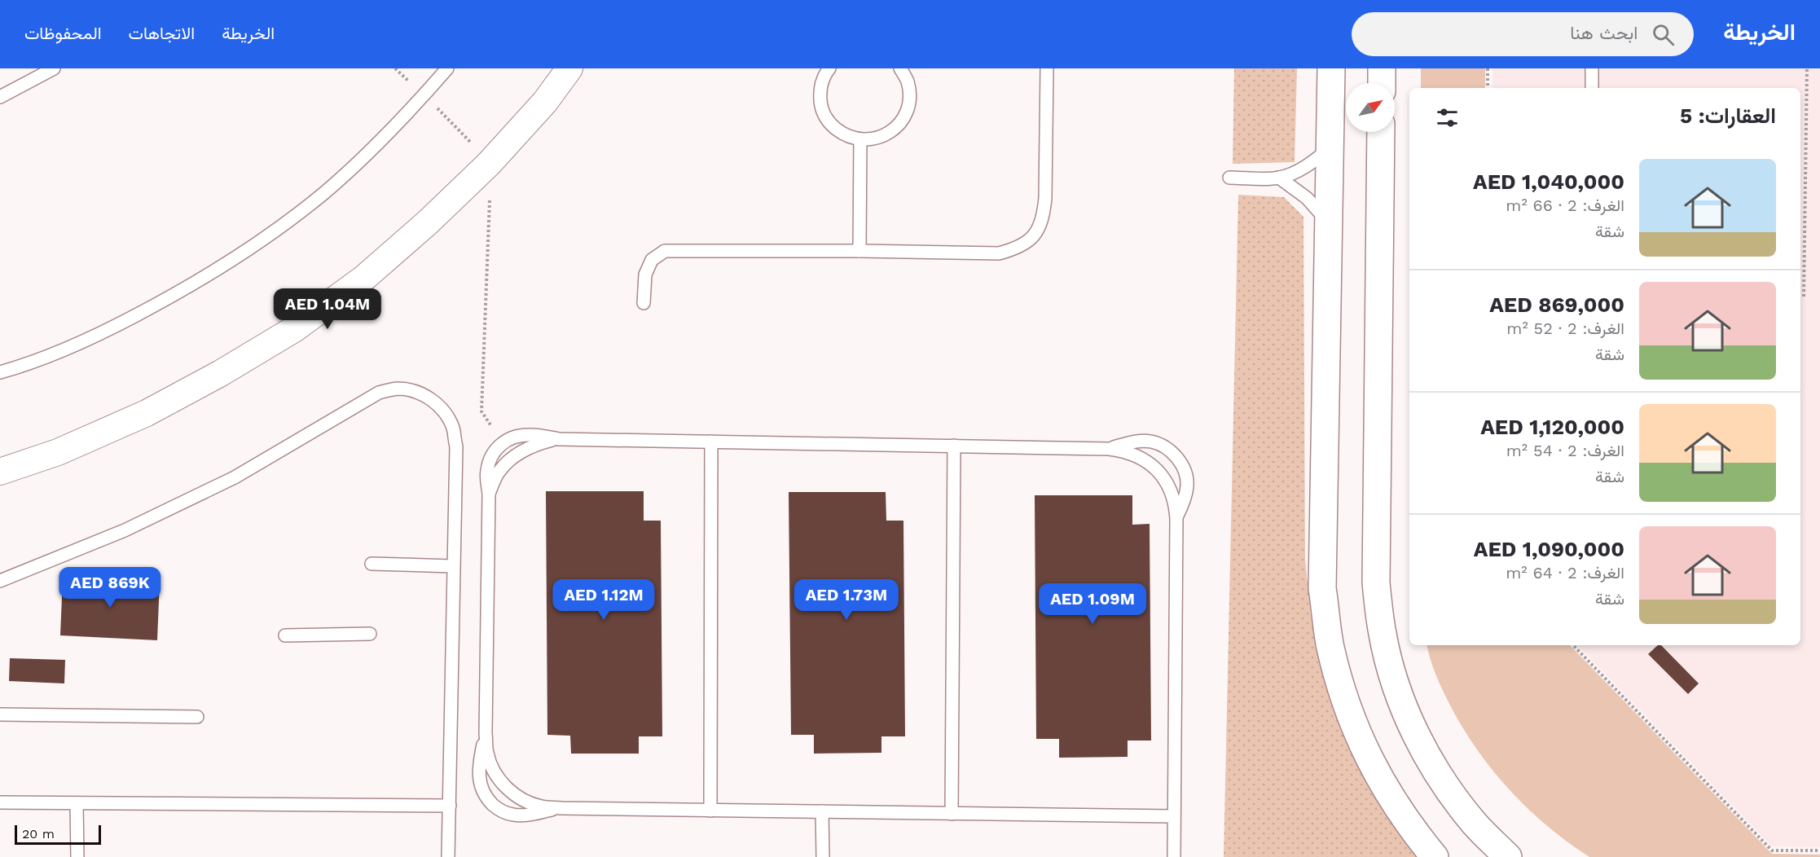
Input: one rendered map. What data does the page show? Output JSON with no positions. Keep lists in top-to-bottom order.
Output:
{
  "scale_bar": "20 m",
  "north": "top right",
  "page": {
    "header": "الخريطة",
    "search": "ابحث هنا",
    "nav": ["الخريطة", "الاتجاهات", "المحفوظات"],
    "heading": "العقارات: 5",
    "list": [
      {
        "name": "AED 1,040,000",
        "note": "الغرف: 2 · 66 m² · شقة"
      },
      {
        "name": "AED 869,000",
        "note": "الغرف: 2 · 52 m² · شقة"
      },
      {
        "name": "AED 1,120,000",
        "note": "الغرف: 2 · 54 m² · شقة"
      },
      {
        "name": "AED 1,090,000",
        "note": "الغرف: 2 · 64 m² · شقة"
      }
    ],
    "price": [
      "AED 1.04M",
      "AED 869K",
      "AED 1.12M",
      "AED 1.73M",
      "AED 1.09M"
    ],
    "scale": "20 m"
  }
}
